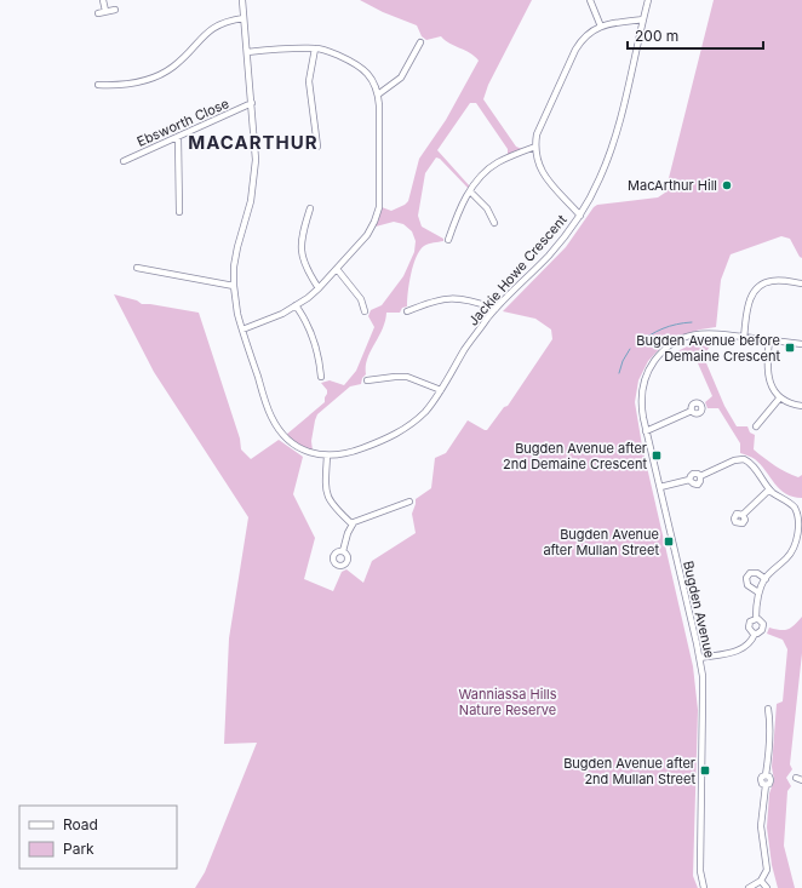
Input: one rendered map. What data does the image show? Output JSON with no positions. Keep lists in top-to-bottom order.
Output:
{
  "streets": {
    "street": ["Ebsworth Close", "Jackie Howe Crescent", "Bugden Avenue"]
  },
  "crossings": [
    ["Ebsworth Close", "Jackie Howe Crescent"]
  ],
  "districts": ["MACARTHUR"],
  "parks": ["Wanniassa Hills Nature Reserve"],
  "places": {
    "other": ["MacArthur Hill"],
    "transit": [
      "Bugden Avenue before Demaine Crescent",
      "Bugden Avenue after 2nd Demaine Crescent",
      "Bugden Avenue after Mullan Street",
      "Bugden Avenue after 2nd Mullan Street"
    ]
  },
  "legend": ["Road", "Park"],
  "scale_bar": "200 m"
}
